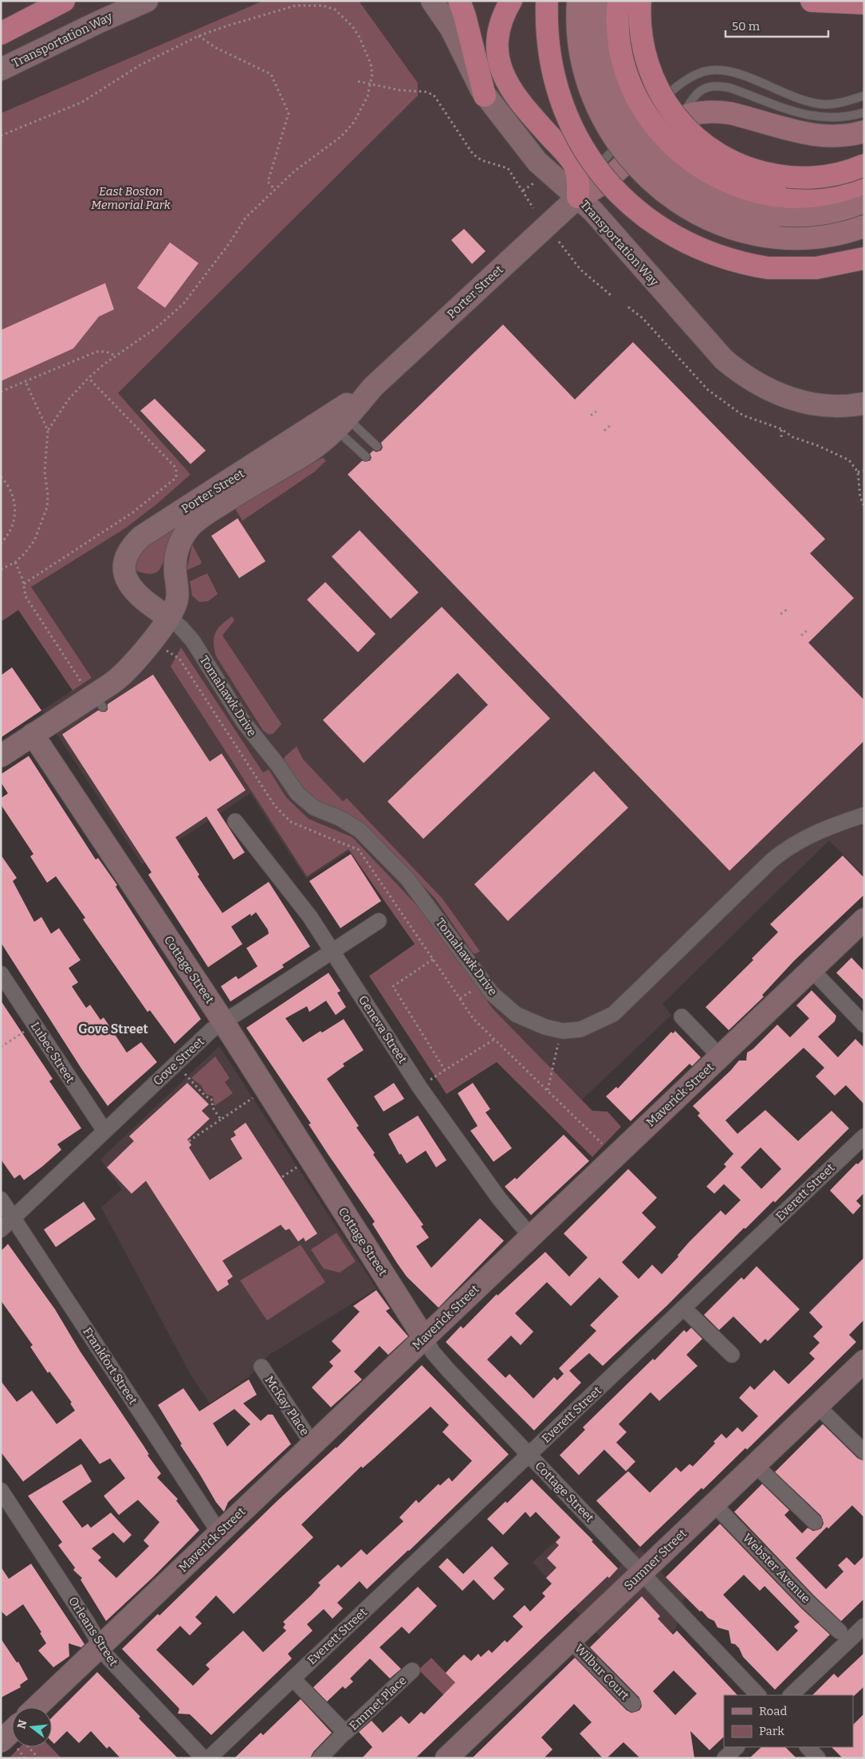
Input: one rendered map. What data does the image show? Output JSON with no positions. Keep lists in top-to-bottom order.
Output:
{
  "streets": {
    "main road": [
      "Transportation Way",
      "Porter Street",
      "Cottage Street",
      "Maverick Street",
      "Sumner Street"
    ],
    "street": [
      "Tomahawk Drive",
      "Geneva Street",
      "Lubec Street",
      "Gove Street",
      "Everett Street",
      "Frankfort Street",
      "McKay Place",
      "Webster Avenue",
      "Orleans Street",
      "Wilbur Court",
      "Emmet Place"
    ]
  },
  "crossings": [
    ["Transportation Way", "Porter Street"],
    ["Porter Street", "Tomahawk Drive"],
    ["Porter Street", "Cottage Street"],
    ["Cottage Street", "Gove Street"],
    ["Cottage Street", "Maverick Street"],
    ["Cottage Street", "Everett Street"],
    ["Cottage Street", "Sumner Street"],
    ["Geneva Street", "Gove Street"],
    ["Geneva Street", "Maverick Street"],
    ["Lubec Street", "Gove Street"],
    ["Gove Street", "Frankfort Street"],
    ["Maverick Street", "Frankfort Street"],
    ["Maverick Street", "McKay Place"],
    ["Maverick Street", "Orleans Street"],
    ["Everett Street", "Emmet Place"],
    ["Sumner Street", "Webster Avenue"],
    ["Sumner Street", "Wilbur Court"]
  ],
  "districts": ["Gove Street"],
  "parks": ["East Boston Memorial Park"],
  "legend": ["Road", "Park"],
  "scale_bar": "50 m",
  "north": "left"
}
